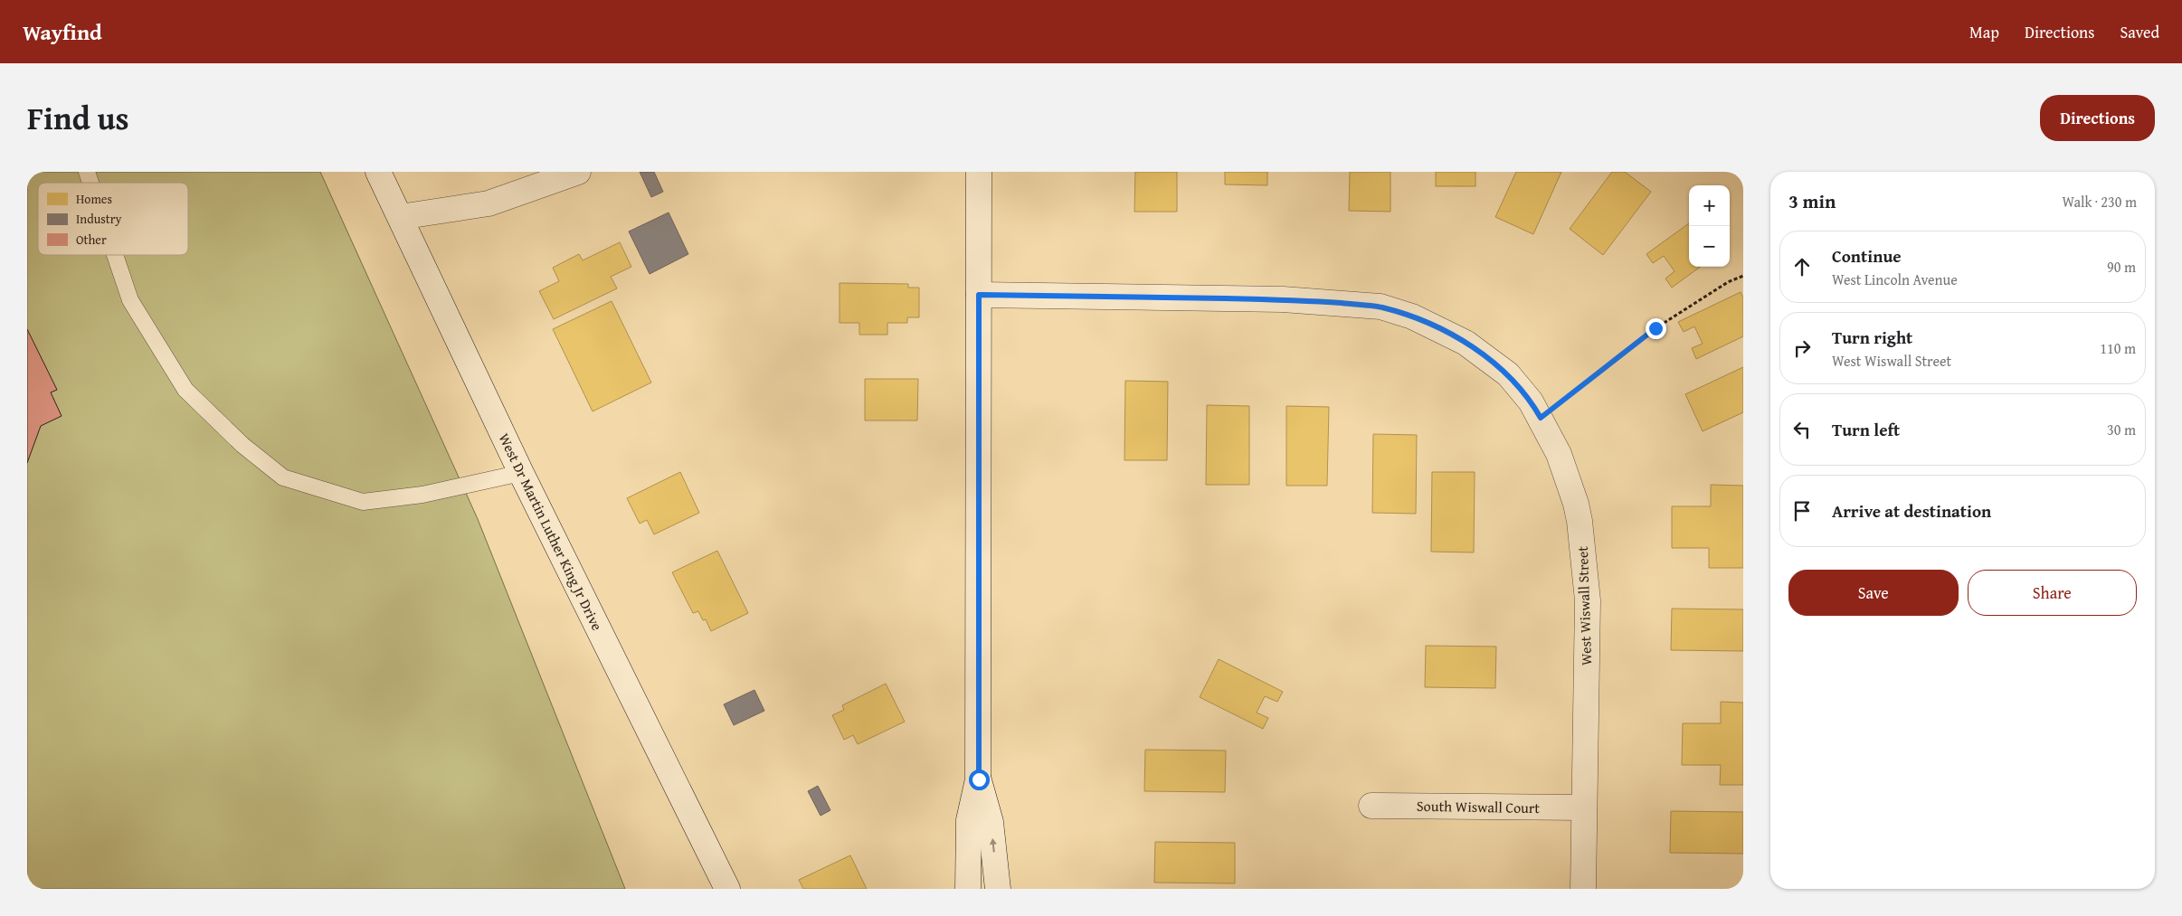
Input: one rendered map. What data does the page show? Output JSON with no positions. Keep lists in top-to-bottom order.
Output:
{
  "streets": {
    "main road": ["West Dr Martin Luther King Jr Drive", "West Wiswall Street", "South Wiswall Court"]
  },
  "crossings": [
    ["West Wiswall Street", "South Wiswall Court"]
  ],
  "legend": ["Homes", "Industry", "Other"],
  "page": {
    "header": "Wayfind",
    "nav": ["Map", "Directions", "Saved"],
    "title": "Find us",
    "buttons": [
      "Directions",
      ["Save", "Share"]
    ],
    "heading": ["3 min", "Walk · 230 m"],
    "map_buttons": ["+", "−"],
    "list": [
      ["Continue", "West Lincoln Avenue", "90 m"],
      ["Turn right", "West Wiswall Street", "110 m"],
      ["Turn left", "30 m"],
      "Arrive at destination"
    ]
  }
}
